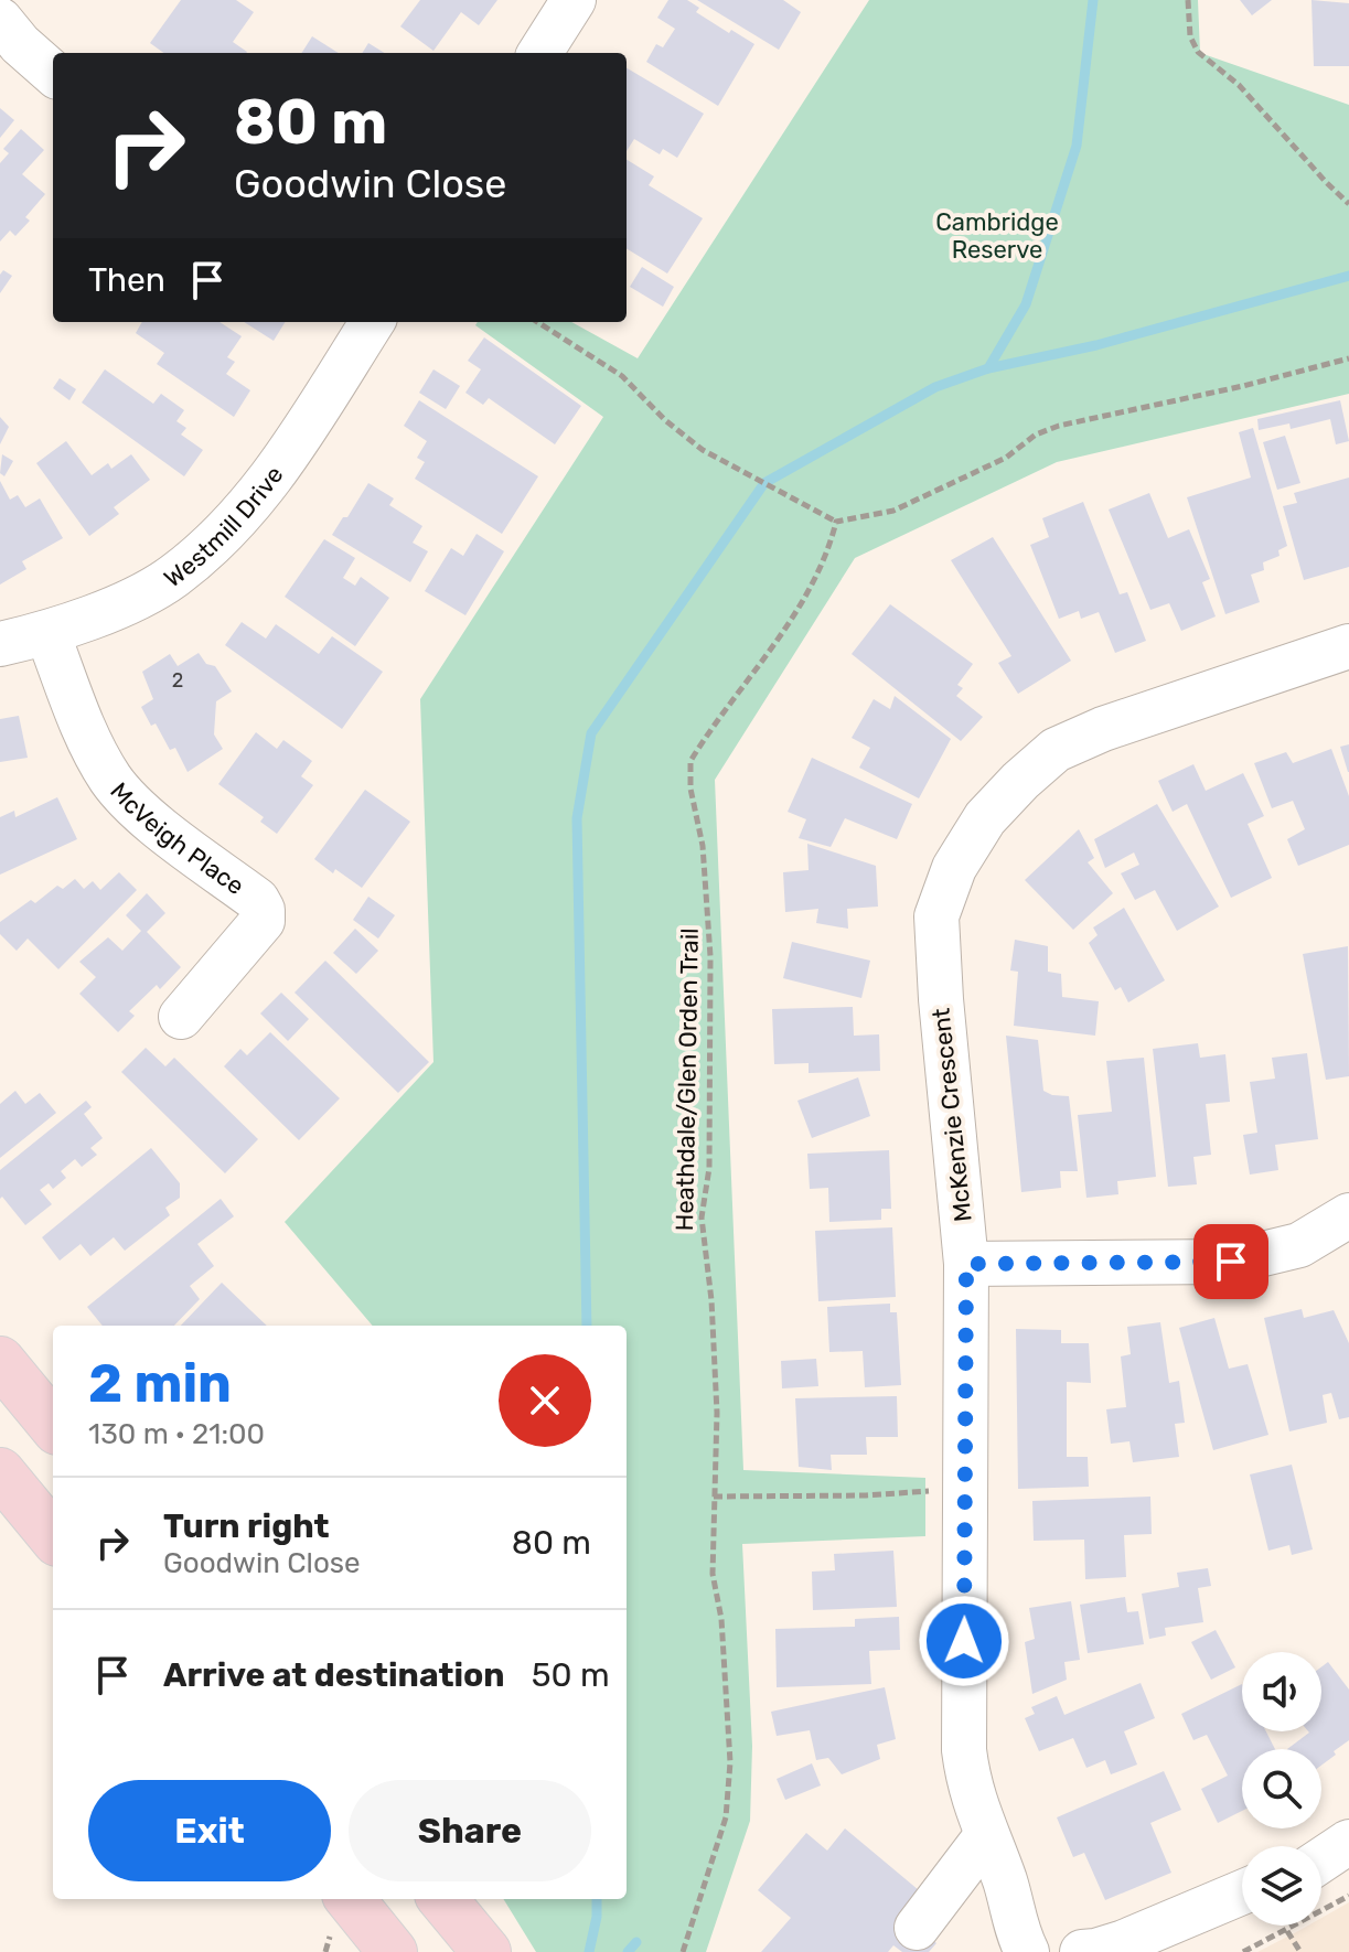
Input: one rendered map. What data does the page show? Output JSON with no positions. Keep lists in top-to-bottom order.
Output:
{
  "streets": {
    "street": ["Westmill Drive", "McVeigh Place", "McKenzie Crescent"],
    "path": ["Heathdale/Glen Orden Trail"]
  },
  "crossings": [
    ["Westmill Drive", "McVeigh Place"]
  ],
  "parks": ["Cambridge Reserve"],
  "house_numbers": ["2"],
  "page": {
    "turn": ["80 m", "Goodwin Close"],
    "then": "Then",
    "heading": ["2 min", "130 m · 21:00"],
    "list": [
      {
        "name": "Turn right",
        "note": "Goodwin Close",
        "value": "80 m"
      },
      {
        "name": "Arrive at destination",
        "value": "50 m"
      }
    ],
    "buttons": ["Exit", "Share"]
  }
}
